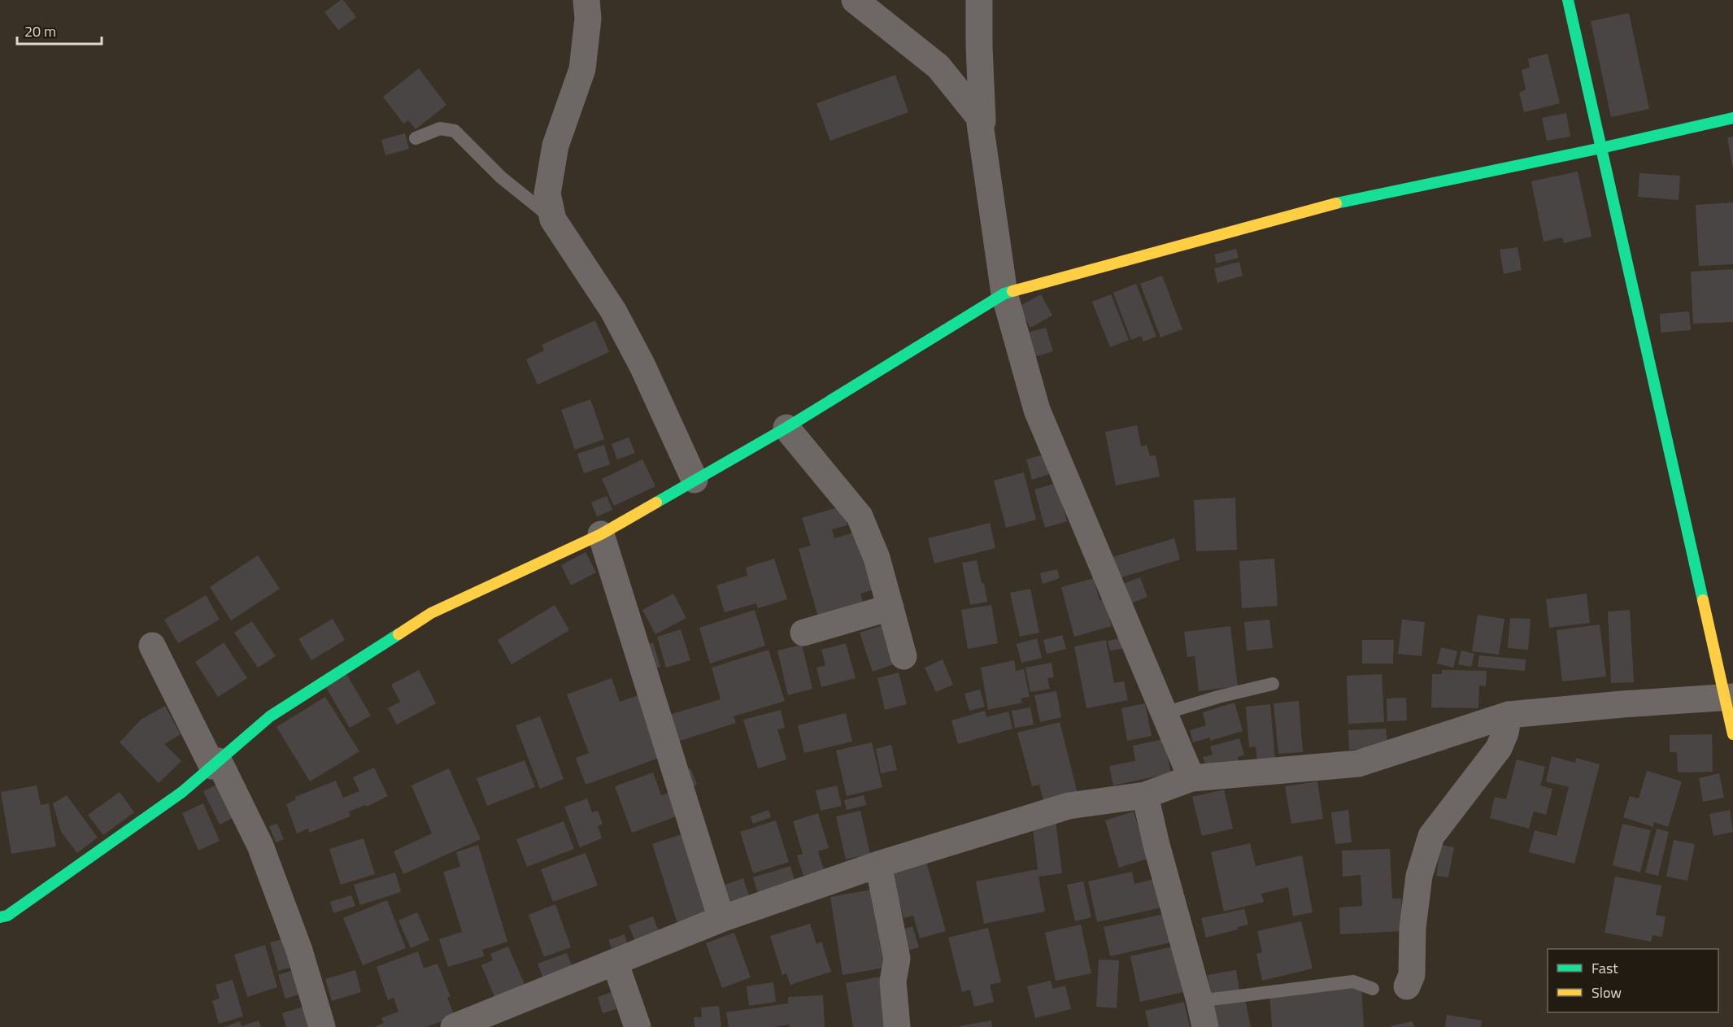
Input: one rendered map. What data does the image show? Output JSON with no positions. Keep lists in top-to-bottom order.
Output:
{
  "legend": ["Fast", "Slow"],
  "scale_bar": "20 m"
}
